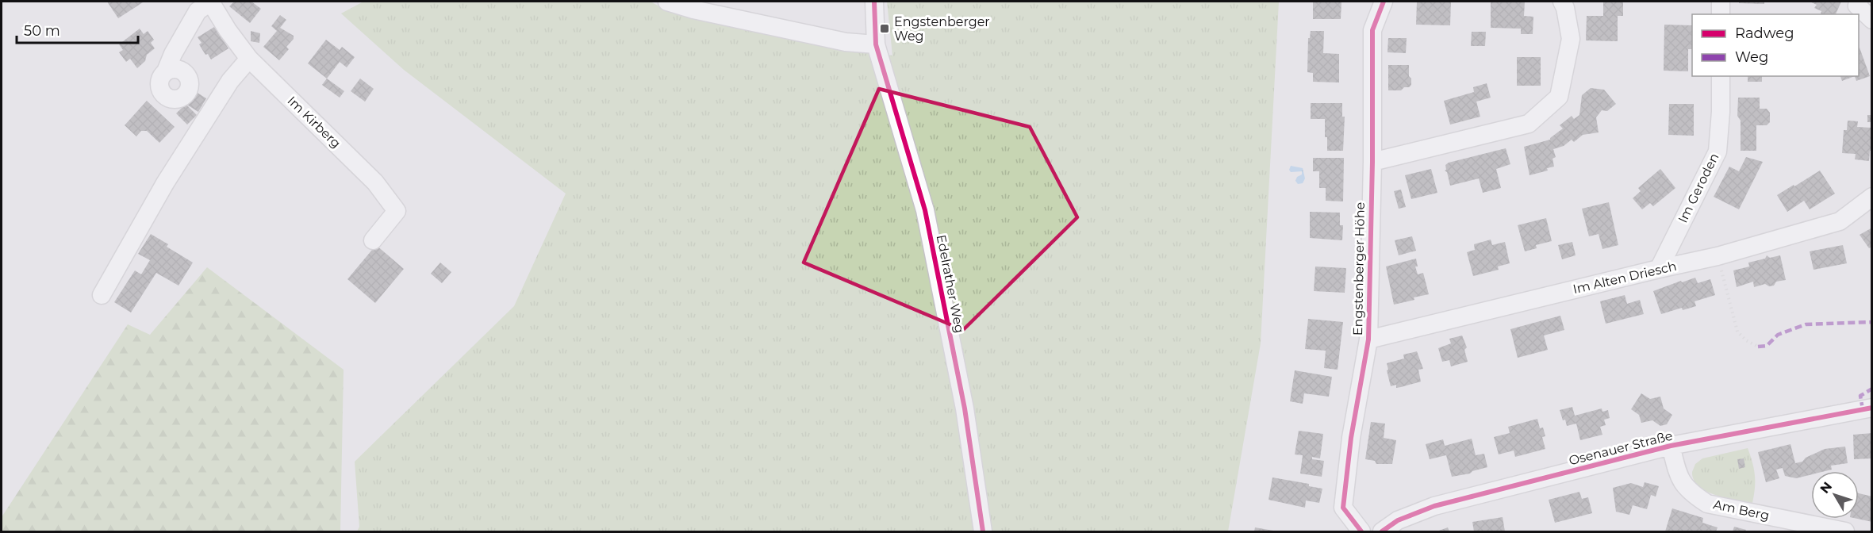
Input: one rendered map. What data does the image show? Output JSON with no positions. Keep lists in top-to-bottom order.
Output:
{
  "streets": {
    "street": [
      "Im Kirberg",
      "Im Geroden",
      "Engstenberger Höhe",
      "Im Alten Driesch",
      "Edelrather Weg",
      "Osenauer Straße",
      "Am Berg"
    ]
  },
  "crossings": [
    ["Im Geroden", "Im Alten Driesch"],
    ["Engstenberger Höhe", "Im Alten Driesch"],
    ["Osenauer Straße", "Am Berg"]
  ],
  "places": {
    "transit": ["Engstenberger Weg"]
  },
  "legend": ["Radweg", "Weg"],
  "scale_bar": "50 m",
  "north": "top left"
}
